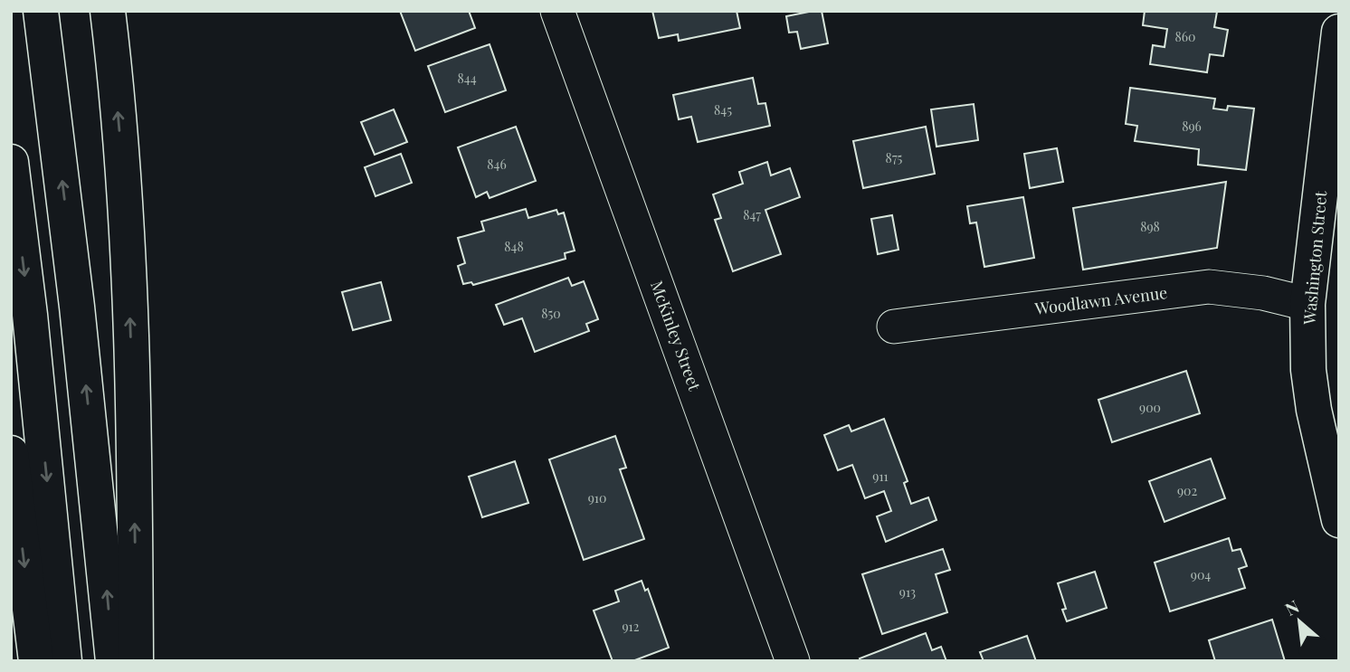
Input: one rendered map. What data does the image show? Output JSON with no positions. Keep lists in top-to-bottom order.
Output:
{
  "streets": {
    "main road": ["Washington Street"],
    "street": ["Woodlawn Avenue", "McKinley Street"]
  },
  "crossings": [
    ["Washington Street", "Woodlawn Avenue"]
  ],
  "house_numbers": [
    "860",
    "844",
    "845",
    "896",
    "875",
    "846",
    "847",
    "898",
    "848",
    "850",
    "900",
    "911",
    "902",
    "910",
    "904",
    "913",
    "912"
  ],
  "north": "top left"
}
